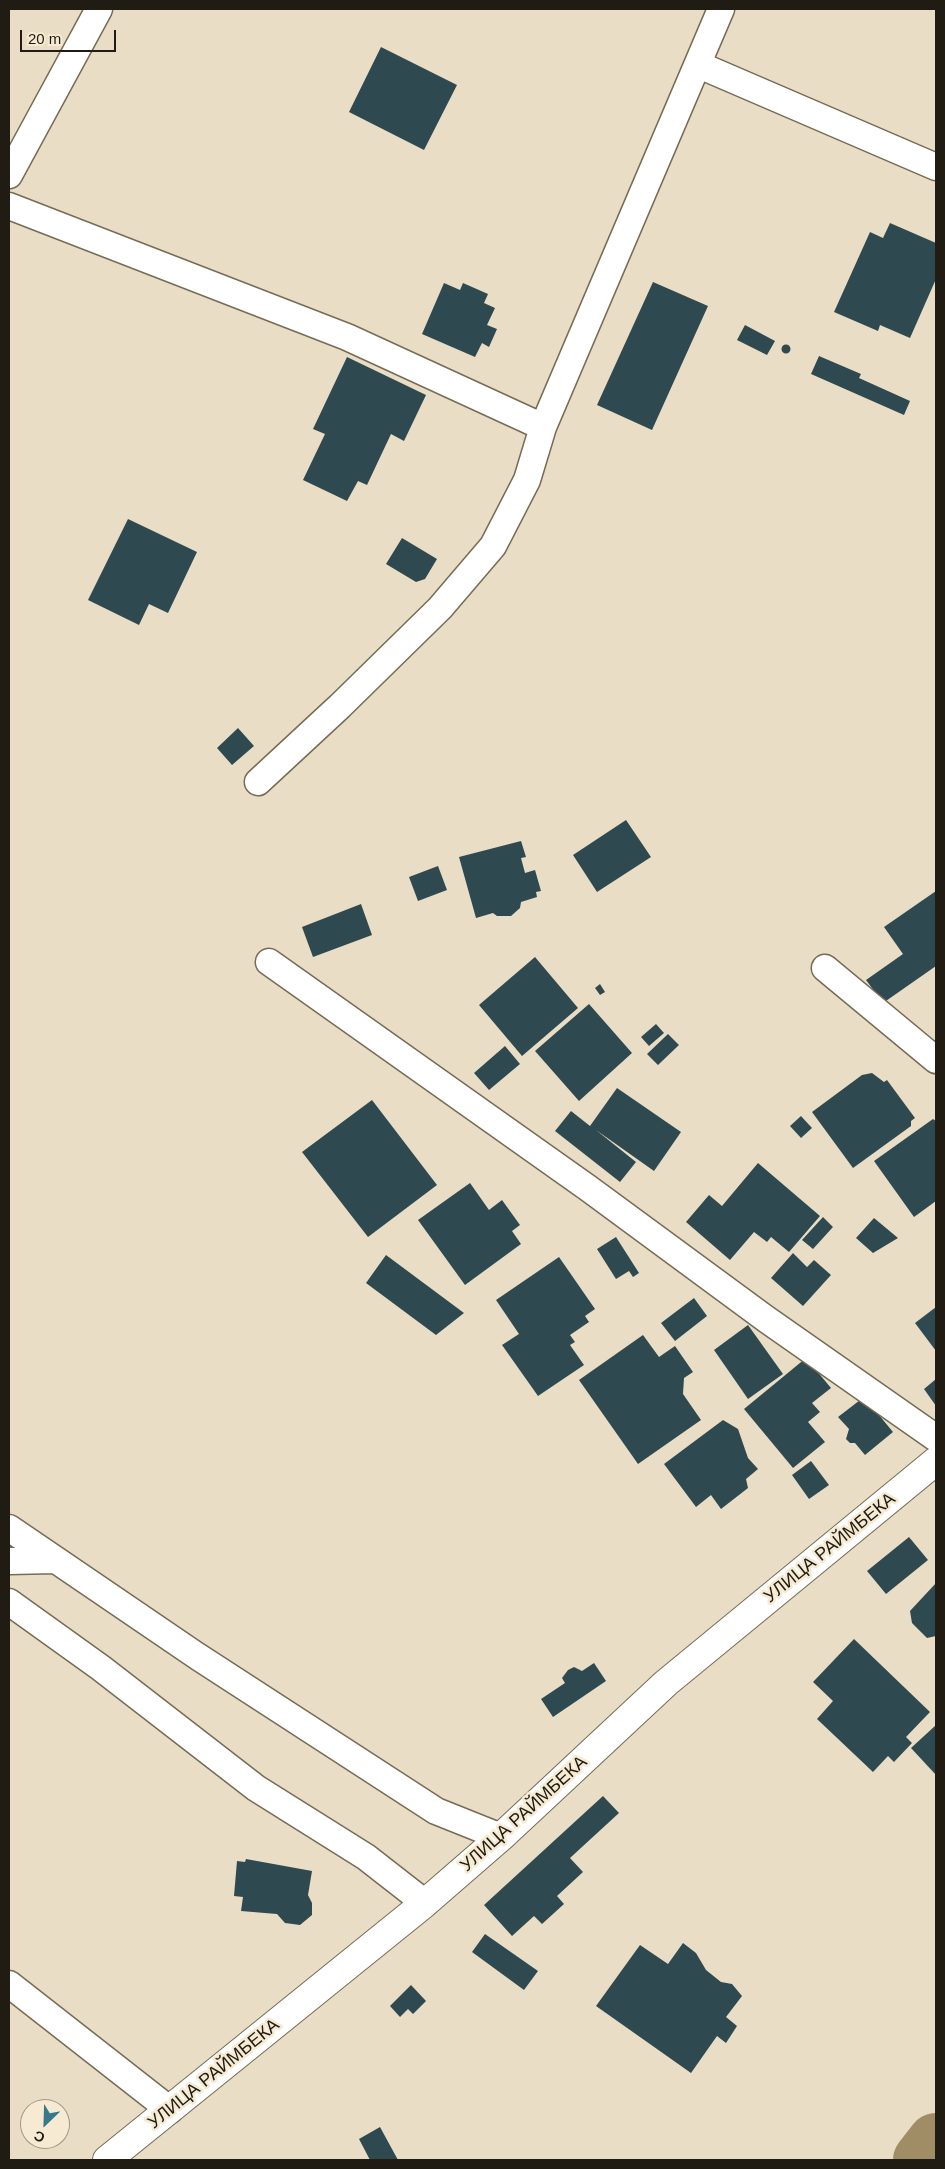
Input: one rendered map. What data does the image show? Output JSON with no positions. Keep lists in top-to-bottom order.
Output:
{
  "streets": {
    "street": ["УЛИЦА РАЙМБЕКА"]
  },
  "scale_bar": "20 m",
  "north": "bottom left"
}
